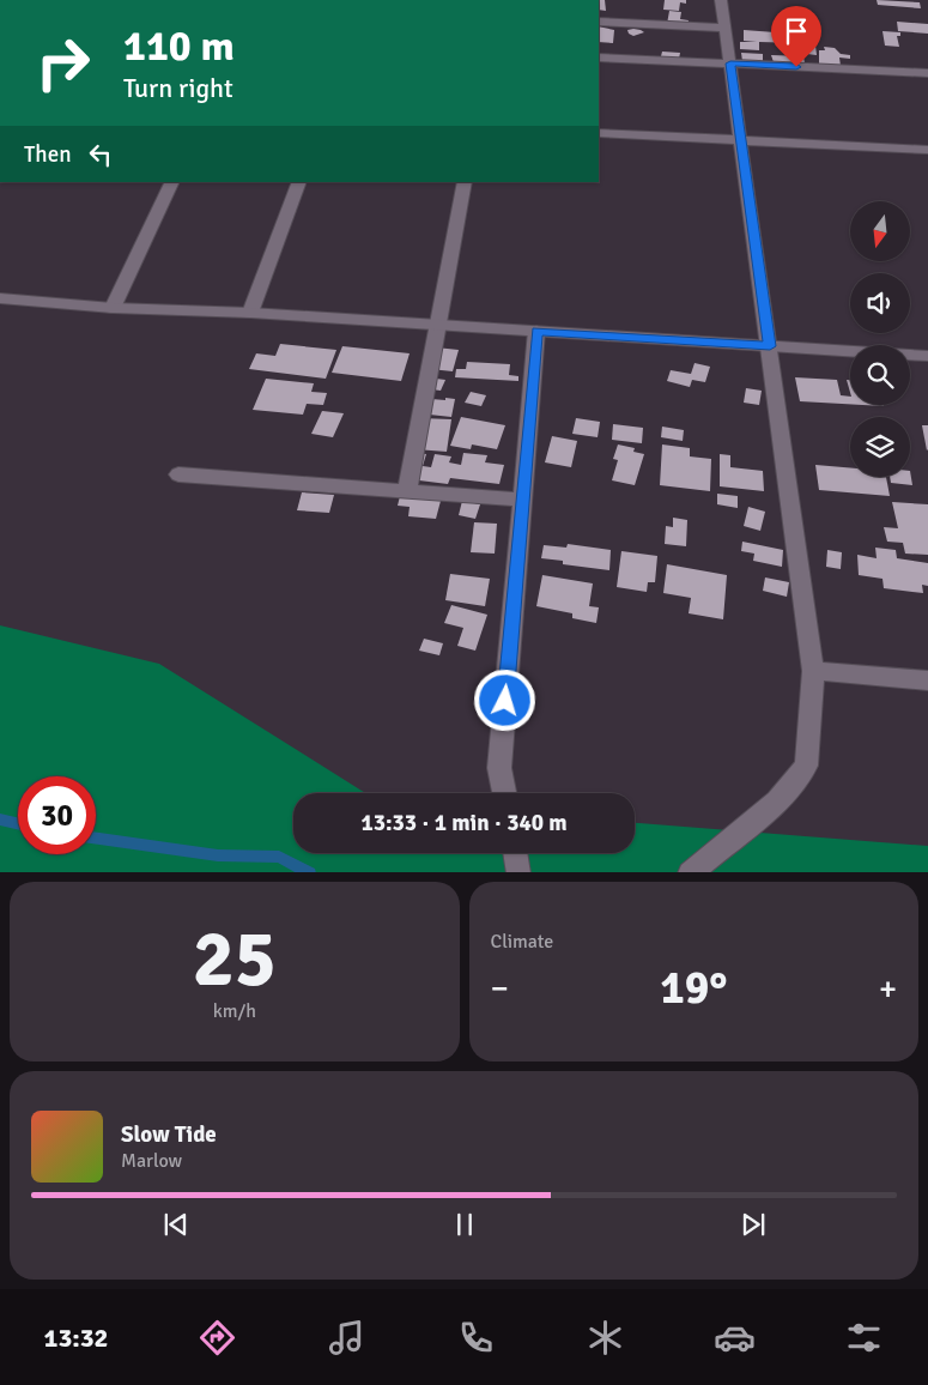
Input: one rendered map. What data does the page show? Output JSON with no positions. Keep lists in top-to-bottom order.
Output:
{
  "north": "bottom",
  "page": {
    "turn": ["110 m", "Turn right"],
    "then": "Then",
    "limit": "30",
    "trip": "13:33 · 1 min · 340 m",
    "tile": [
      ["25", "km/h"],
      "Climate"
    ],
    "heat": ["−", "19°", "+"],
    "song": ["Slow Tide", "Marlow"],
    "tabs": "13:32"
  }
}
